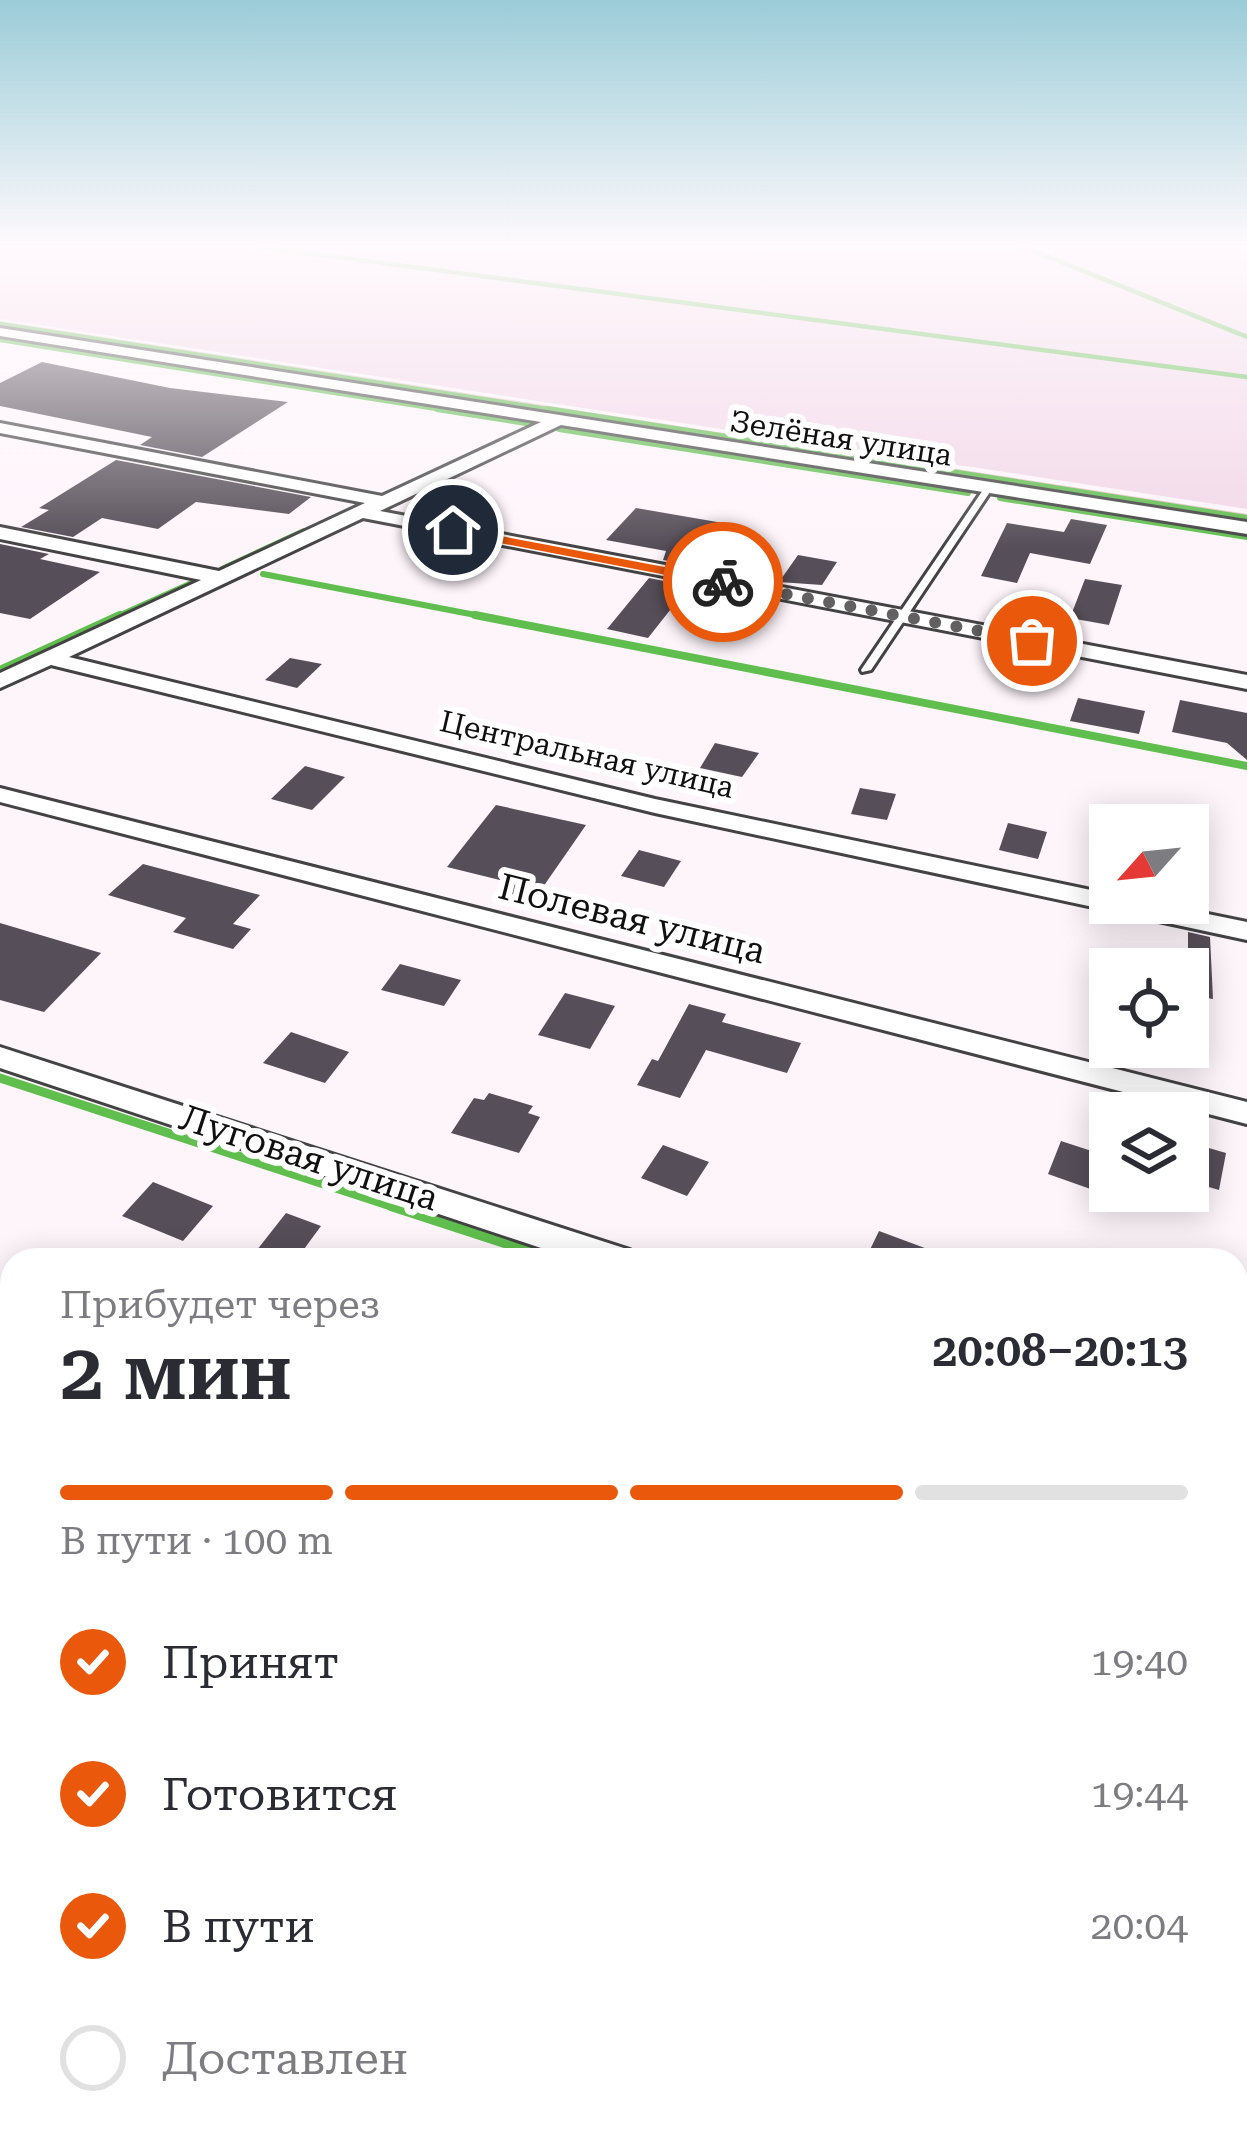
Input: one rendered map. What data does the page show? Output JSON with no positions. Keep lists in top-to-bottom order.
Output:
{
  "streets": {
    "street": [
      "Зелёная улица",
      "Центральная улица",
      "Полевая улица",
      "Луговая улица"
    ]
  },
  "north": "bottom left",
  "page": {
    "heading": ["2 мин", "Прибудет через", "20:08–20:13"],
    "bar": "В пути · 100 m",
    "list": [
      ["Принят", "19:40"],
      ["Готовится", "19:44"],
      ["В пути", "20:04"],
      "Доставлен"
    ]
  }
}
